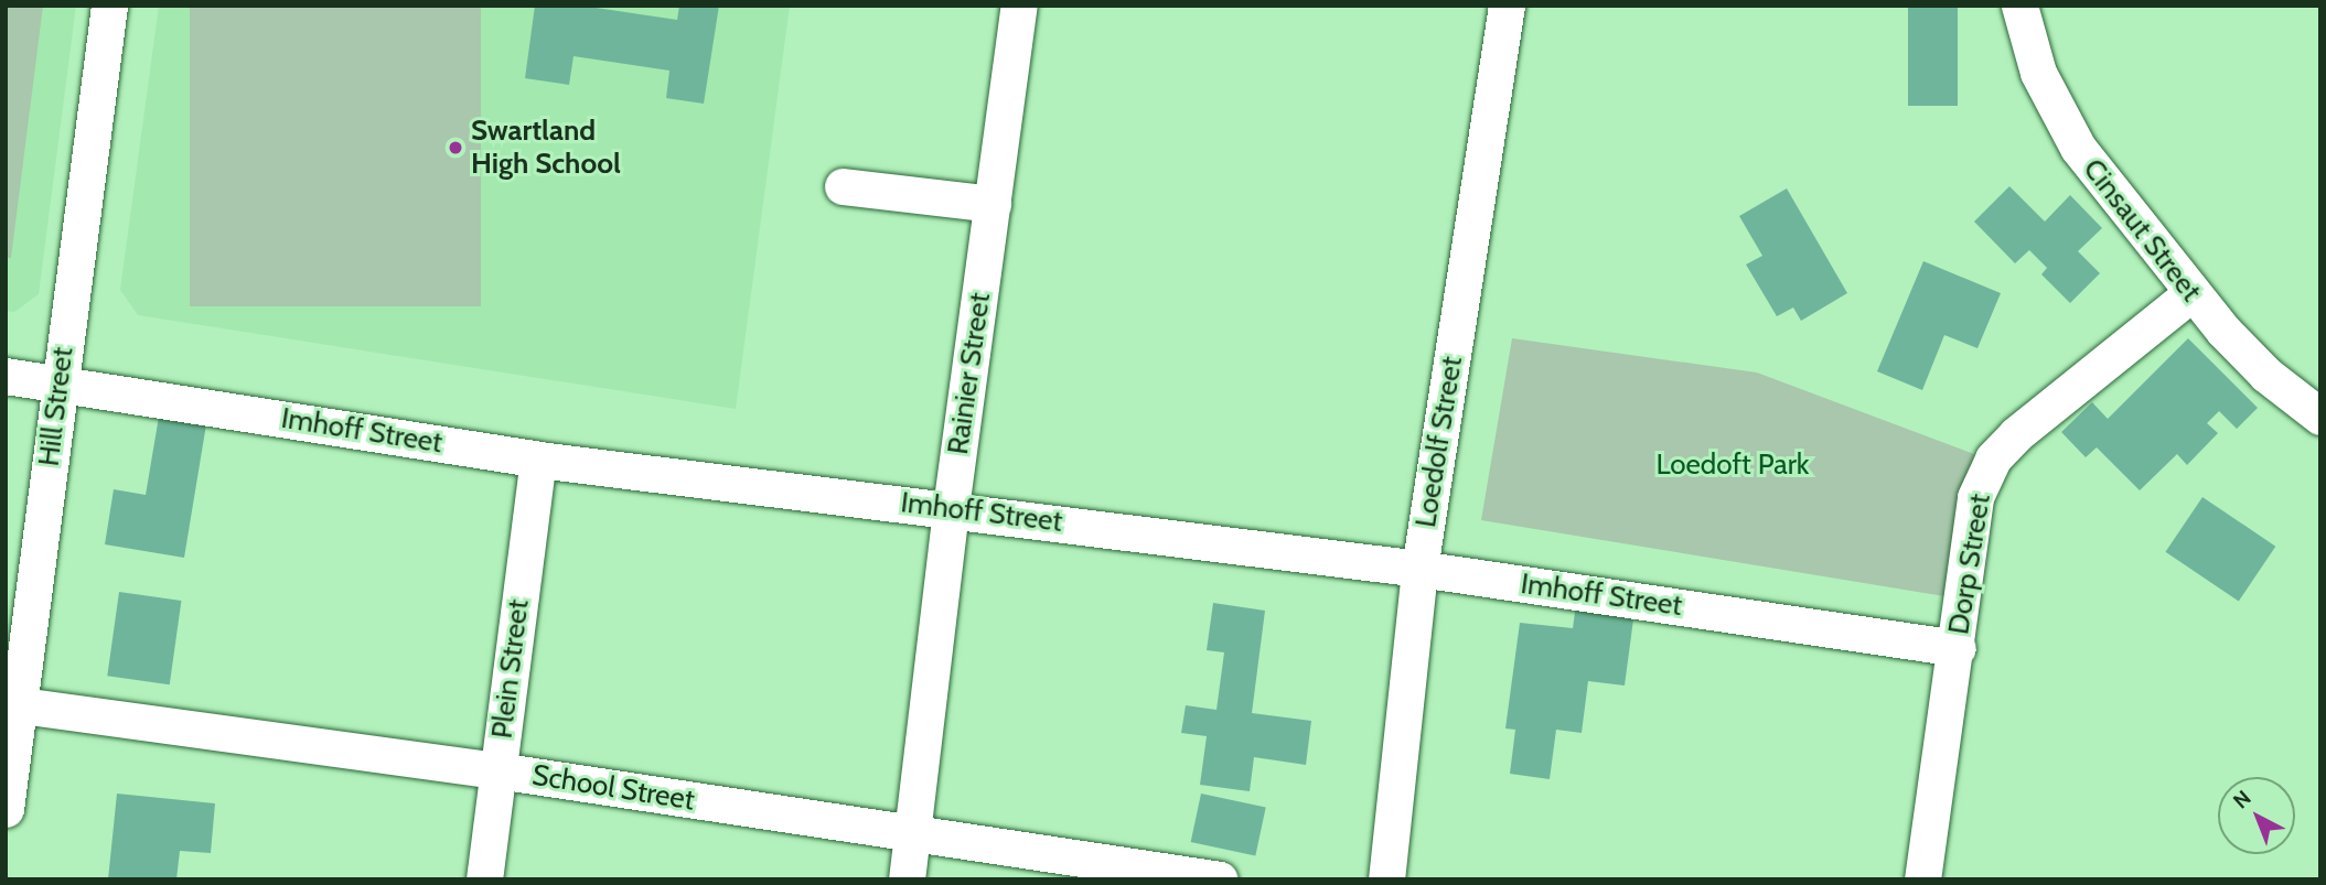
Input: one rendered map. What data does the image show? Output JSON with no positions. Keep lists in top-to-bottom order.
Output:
{
  "streets": {
    "street": [
      "Cinsaut Street",
      "Rainier Street",
      "Hill Street",
      "Imhoff Street",
      "Loedolf Street",
      "Dorp Street",
      "Plein Street",
      "School Street"
    ]
  },
  "crossings": [
    ["Cinsaut Street", "Dorp Street"],
    ["Rainier Street", "Imhoff Street"],
    ["Rainier Street", "School Street"],
    ["Hill Street", "Imhoff Street"],
    ["Hill Street", "School Street"],
    ["Imhoff Street", "Loedolf Street"],
    ["Imhoff Street", "Dorp Street"],
    ["Imhoff Street", "Plein Street"],
    ["Plein Street", "School Street"]
  ],
  "parks": ["Loedoft Park"],
  "places": ["Swartland High School"],
  "north": "top left"
}
